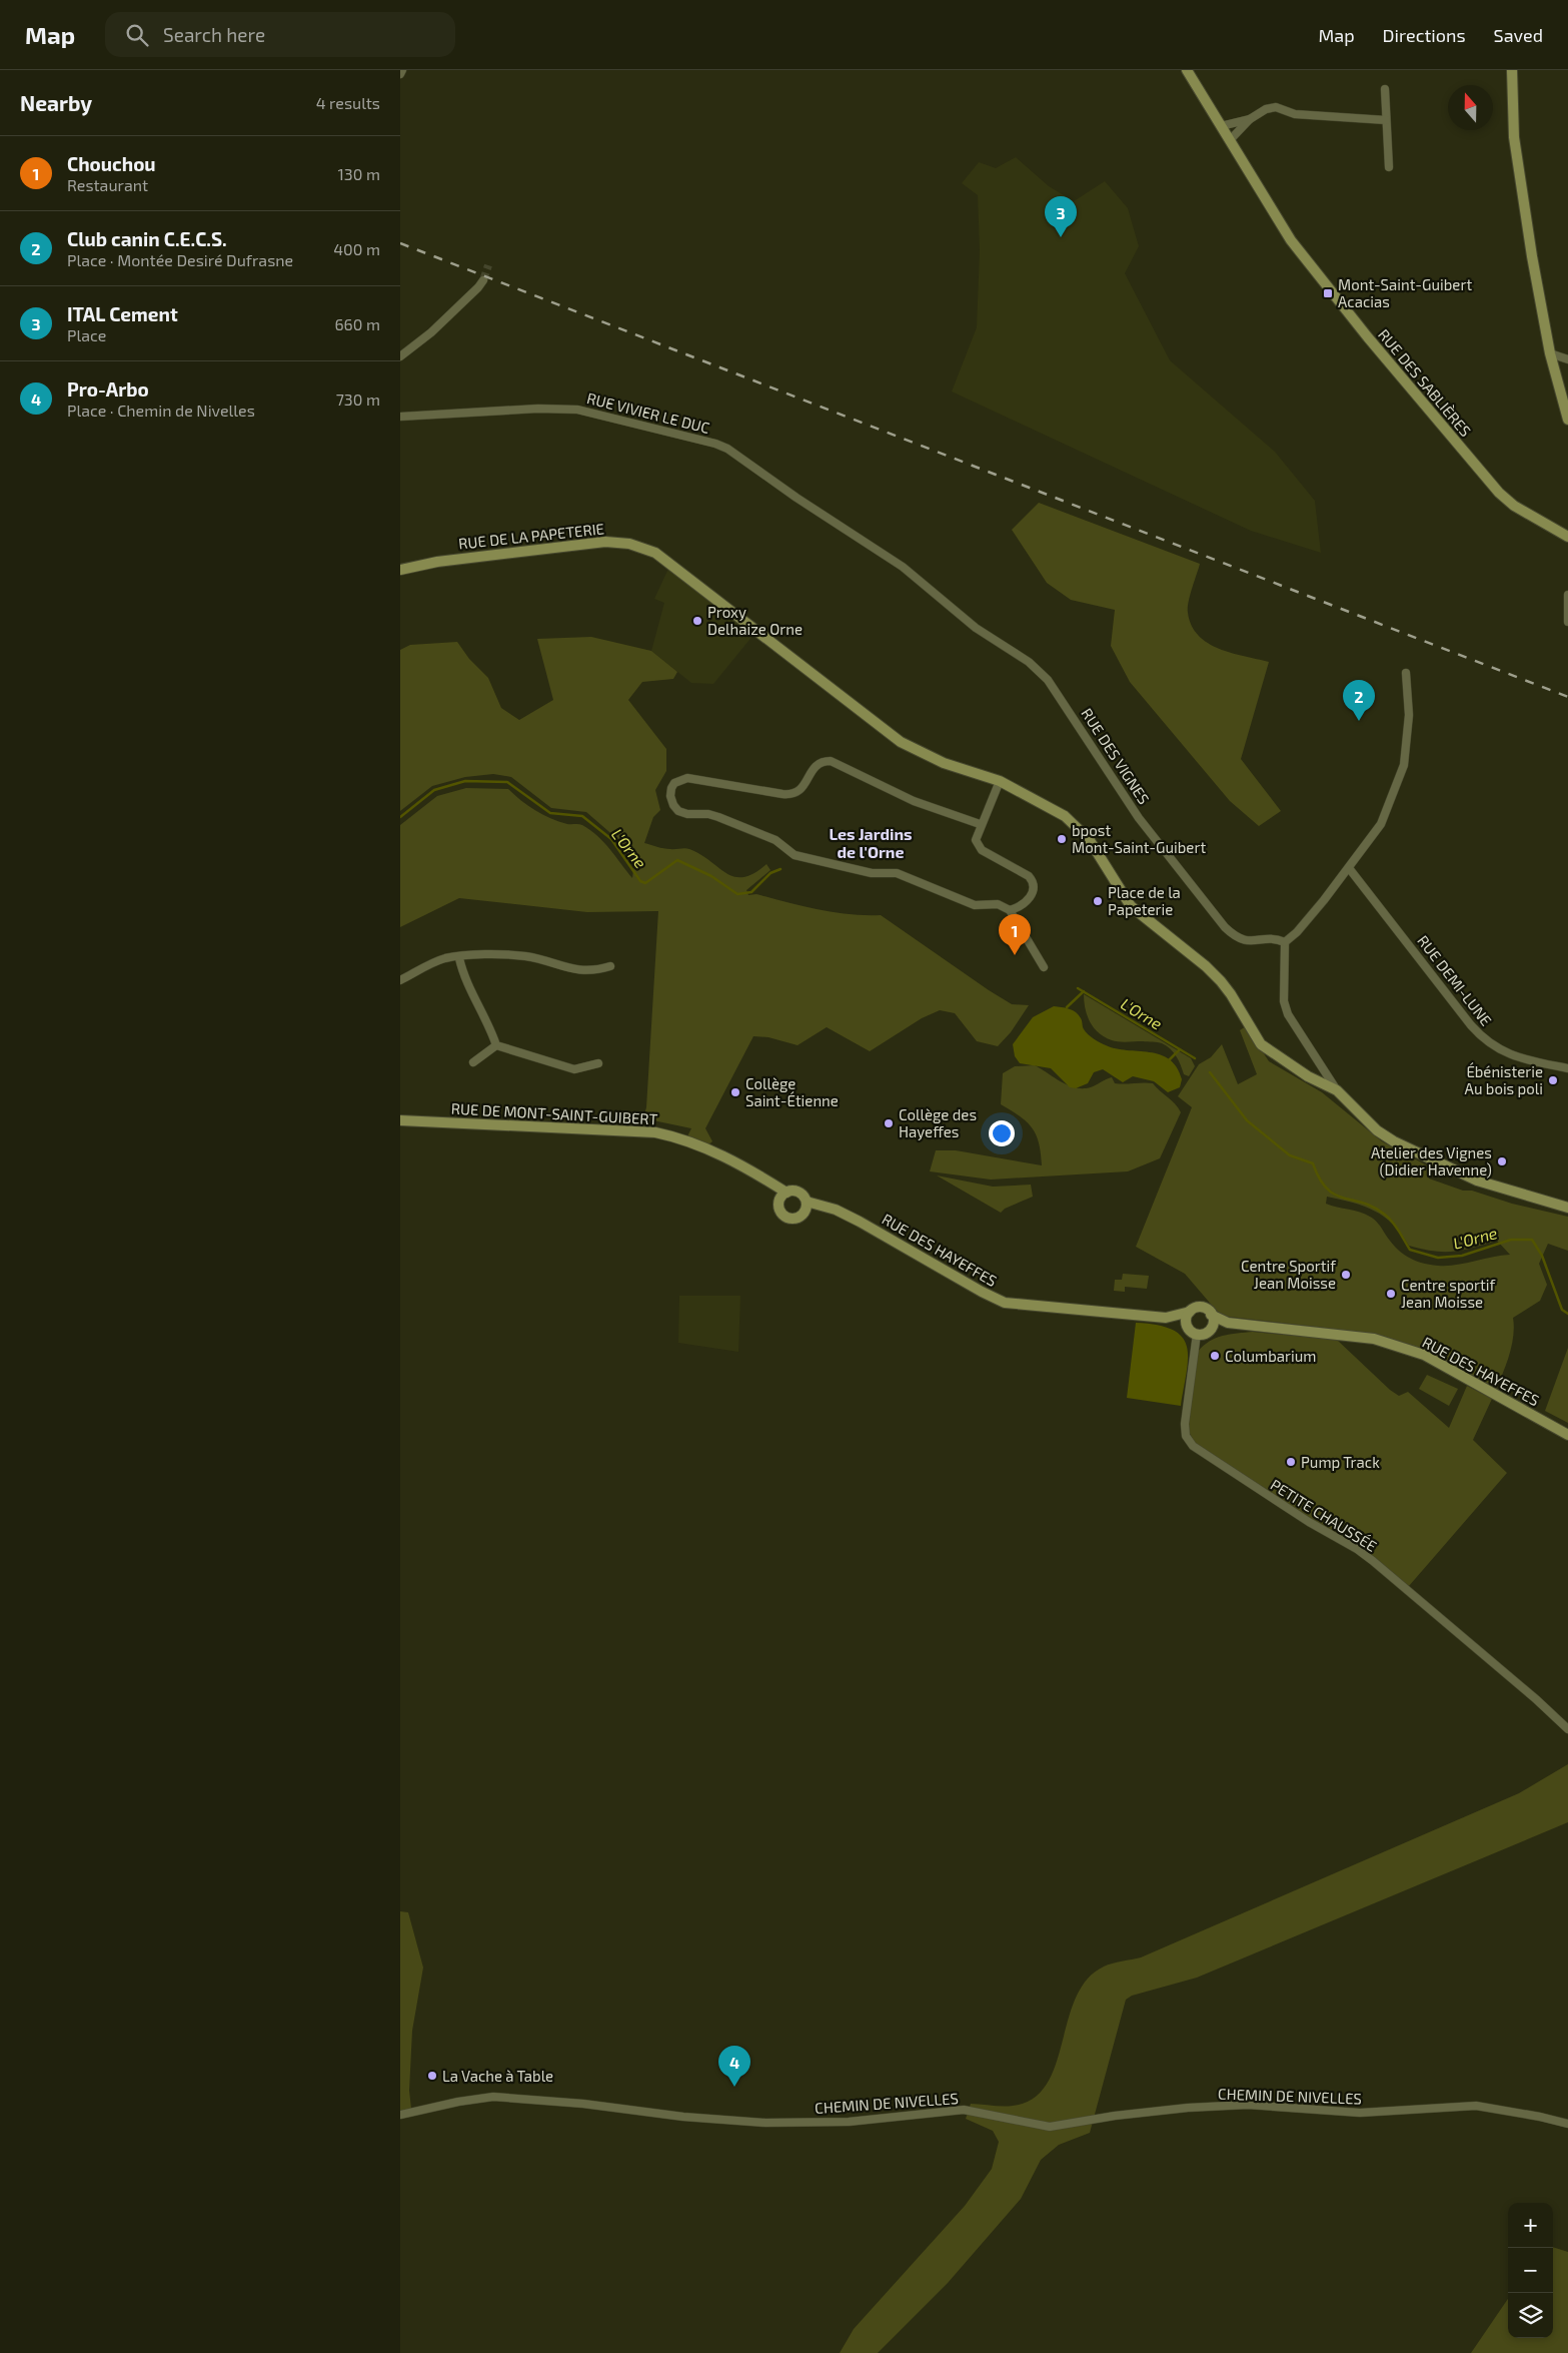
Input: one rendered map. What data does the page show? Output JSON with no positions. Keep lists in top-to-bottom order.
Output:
{
  "streets": {
    "street": [
      "RUE DES SABLIÈRES",
      "RUE VIVIER LE DUC",
      "RUE DE LA PAPETERIE",
      "RUE DES VIGNES",
      "RUE DEMI-LUNE",
      "RUE DE MONT-SAINT-GUIBERT",
      "RUE DES HAYEFFES",
      "PETITE CHAUSSÉE",
      "CHEMIN DE NIVELLES"
    ]
  },
  "crossings": [
    ["RUE VIVIER LE DUC", "RUE DES VIGNES"],
    ["RUE DES HAYEFFES", "PETITE CHAUSSÉE"]
  ],
  "districts": ["Les Jardins de l'Orne"],
  "water": ["L'Orne"],
  "places": {
    "transit": ["Mont-Saint-Guibert Acacias"],
    "other": [
      "Proxy Delhaize Orne",
      "bpost Mont-Saint-Guibert",
      "Place de la Papeterie",
      "Ébénisterie Au bois poli",
      "Collège Saint-Étienne",
      "Collège des Hayeffes",
      "Atelier des Vignes (Didier Havenne)",
      "Centre Sportif Jean Moisse",
      "Centre sportif Jean Moisse",
      "Columbarium",
      "Pump Track",
      "La Vache à Table"
    ]
  },
  "north": "top",
  "page": {
    "header": "Map",
    "search": "Search here",
    "nav": ["Map", "Directions", "Saved"],
    "heading": ["Nearby", "4 results"],
    "list": [
      {
        "mark": "1",
        "name": "Chouchou",
        "note": "Restaurant",
        "value": "130 m"
      },
      {
        "mark": "2",
        "name": "Club canin C.E.C.S.",
        "note": "Place · Montée Desiré Dufrasne",
        "value": "400 m"
      },
      {
        "mark": "3",
        "name": "ITAL Cement",
        "note": "Place",
        "value": "660 m"
      },
      {
        "mark": "4",
        "name": "Pro-Arbo",
        "note": "Place · Chemin de Nivelles",
        "value": "730 m"
      }
    ],
    "pins": [
      "3",
      "2",
      "1",
      "4"
    ],
    "map_buttons": ["+", "−"]
  }
}
